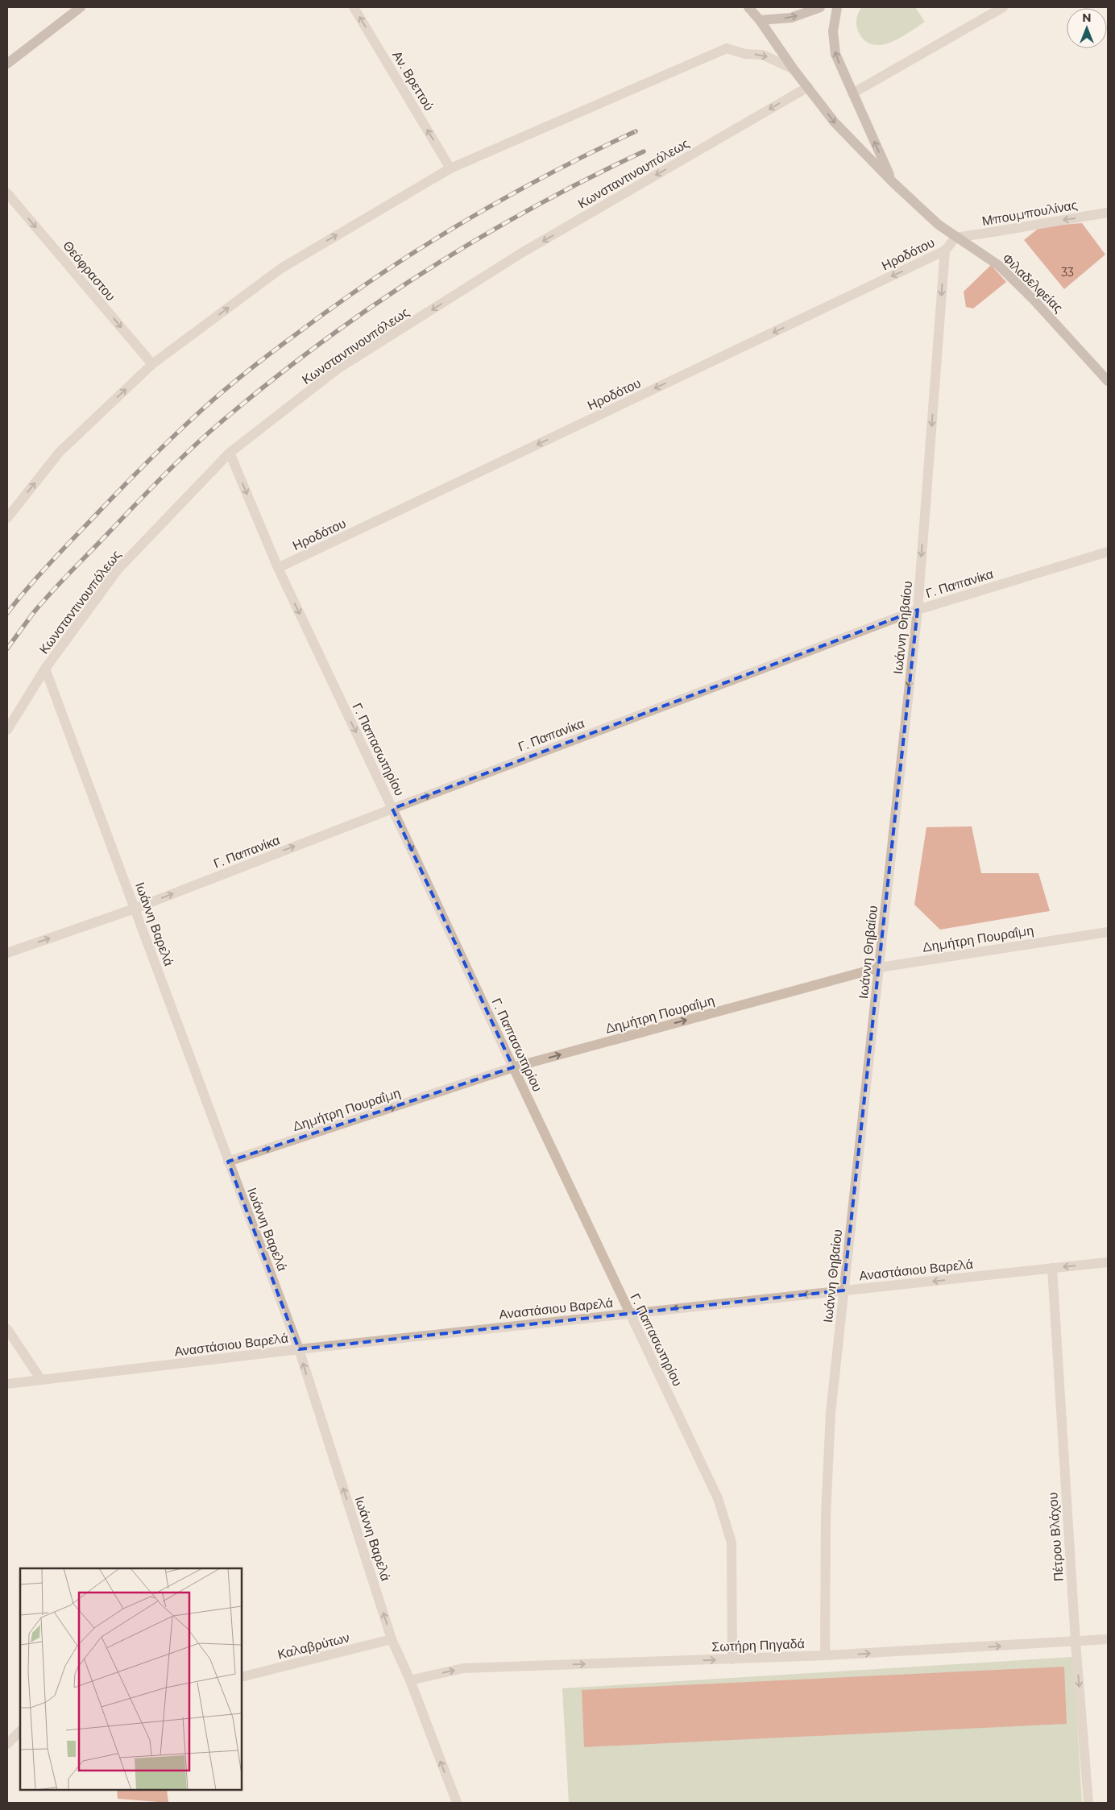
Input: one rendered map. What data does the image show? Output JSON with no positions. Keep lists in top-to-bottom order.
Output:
{
  "streets": {
    "main road": ["Φιλαδελφείας"],
    "street": [
      "Αν. Βρεττού",
      "Κωνσταντινουπόλεως",
      "Μπουμπουλίνας",
      "Ηροδότου",
      "Θεόφραστου",
      "Γ. Παπανίκα",
      "Ιωάννη Θηβαίου",
      "Γ. Παπασωτηρίου",
      "Ιωάννη Βαρελά",
      "Δημήτρη Πουραΐμη",
      "Αναστάσιου Βαρελά",
      "Πέτρου Βλάχου",
      "Σωτήρη Πηγαδά",
      "Καλαβρύτων"
    ]
  },
  "crossings": [
    ["Κωνσταντινουπόλεως", "Φιλαδελφείας"],
    ["Κωνσταντινουπόλεως", "Γ. Παπασωτηρίου"],
    ["Κωνσταντινουπόλεως", "Ιωάννη Βαρελά"],
    ["Μπουμπουλίνας", "Ηροδότου"],
    ["Μπουμπουλίνας", "Φιλαδελφείας"],
    ["Ηροδότου", "Φιλαδελφείας"],
    ["Ηροδότου", "Ιωάννη Θηβαίου"],
    ["Ηροδότου", "Γ. Παπασωτηρίου"],
    ["Γ. Παπανίκα", "Ιωάννη Θηβαίου"],
    ["Γ. Παπανίκα", "Γ. Παπασωτηρίου"],
    ["Γ. Παπανίκα", "Ιωάννη Βαρελά"],
    ["Ιωάννη Θηβαίου", "Δημήτρη Πουραΐμη"],
    ["Ιωάννη Θηβαίου", "Αναστάσιου Βαρελά"],
    ["Ιωάννη Θηβαίου", "Σωτήρη Πηγαδά"],
    ["Γ. Παπασωτηρίου", "Δημήτρη Πουραΐμη"],
    ["Γ. Παπασωτηρίου", "Αναστάσιου Βαρελά"],
    ["Γ. Παπασωτηρίου", "Σωτήρη Πηγαδά"],
    ["Ιωάννη Βαρελά", "Δημήτρη Πουραΐμη"],
    ["Ιωάννη Βαρελά", "Αναστάσιου Βαρελά"],
    ["Ιωάννη Βαρελά", "Σωτήρη Πηγαδά"],
    ["Ιωάννη Βαρελά", "Καλαβρύτων"],
    ["Αναστάσιου Βαρελά", "Πέτρου Βλάχου"],
    ["Πέτρου Βλάχου", "Σωτήρη Πηγαδά"]
  ],
  "one_way": [
    "Αν. Βρεττού",
    "Μπουμπουλίνας",
    "Ηροδότου",
    "Θεόφραστου",
    "Γ. Παπανίκα",
    "Ιωάννη Θηβαίου",
    "Γ. Παπασωτηρίου",
    "Ιωάννη Βαρελά",
    "Δημήτρη Πουραΐμη",
    "Αναστάσιου Βαρελά",
    "Σωτήρη Πηγαδά"
  ],
  "house_numbers": ["33"],
  "north": "top"
}
